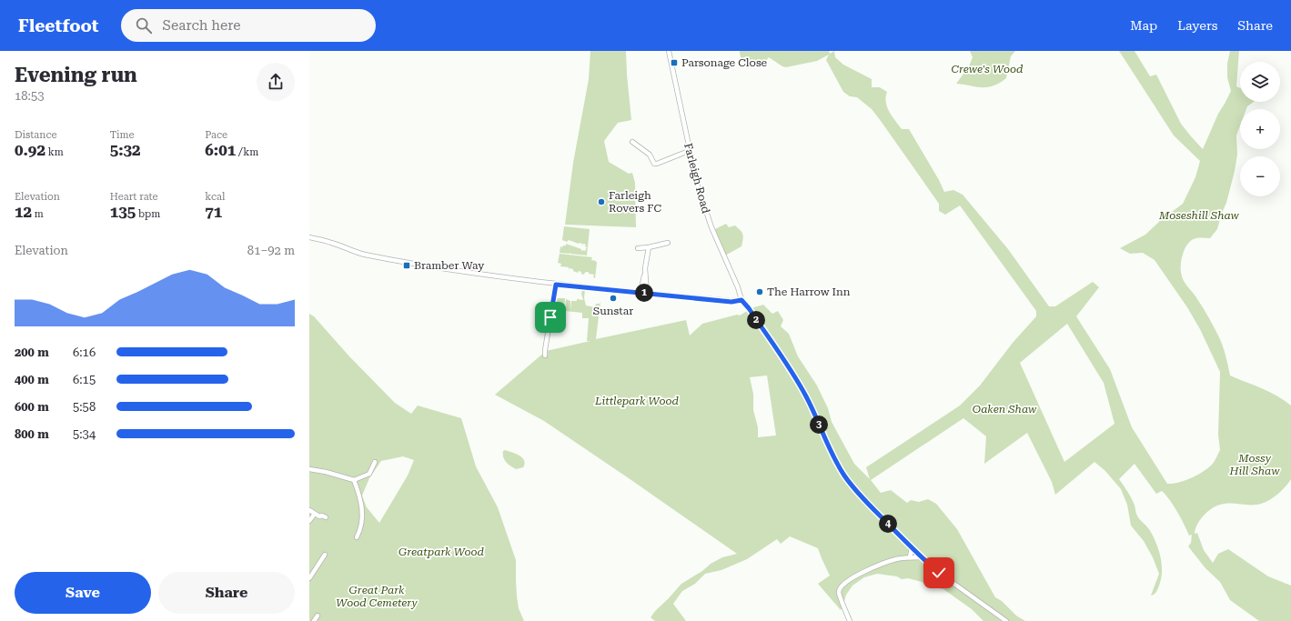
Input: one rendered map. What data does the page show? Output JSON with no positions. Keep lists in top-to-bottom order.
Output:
{
  "streets": {
    "street": ["Farleigh Road"]
  },
  "parks": [
    "Crewe's Wood",
    "Moseshill Shaw",
    "Littlepark Wood",
    "Oaken Shaw",
    "Mossy Hill Shaw",
    "Greatpark Wood",
    "Great Park Wood Cemetery"
  ],
  "places": {
    "transit": ["Parsonage Close", "Bramber Way"],
    "other": ["Farleigh Rovers FC", "The Harrow Inn", "Sunstar"]
  },
  "page": {
    "header": "Fleetfoot",
    "search": "Search here",
    "nav": ["Map", "Layers", "Share"],
    "heading": ["Evening run", "18:53"],
    "map_buttons": ["+", "−"],
    "stats": [
      ["Distance", "0.92 km"],
      ["Time", "5:32"],
      ["Pace", "6:01 /km"],
      ["Elevation", "12 m"],
      ["Heart rate", "135 bpm"],
      ["kcal", "71"]
    ],
    "chart": ["Elevation", "81–92 m"],
    "pins": [
      "1",
      "2",
      "3",
      "4"
    ],
    "list": [
      {
        "name": "200 m",
        "note": "6:16"
      },
      {
        "name": "400 m",
        "note": "6:15"
      },
      {
        "name": "600 m",
        "note": "5:58"
      },
      {
        "name": "800 m",
        "note": "5:34"
      }
    ],
    "buttons": ["Save", "Share"]
  }
}
